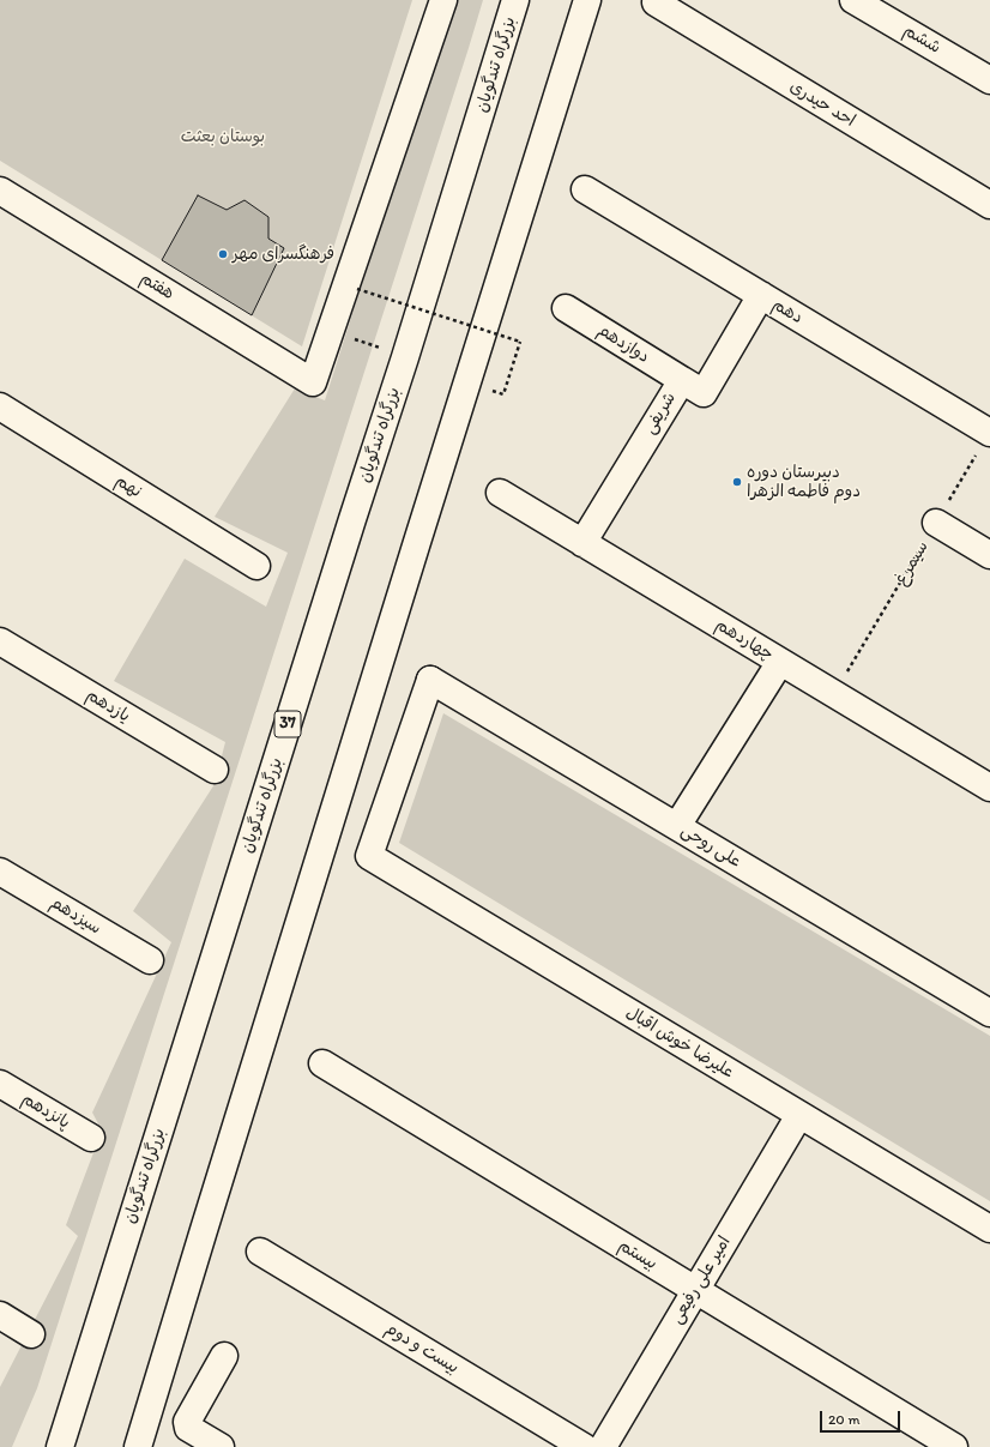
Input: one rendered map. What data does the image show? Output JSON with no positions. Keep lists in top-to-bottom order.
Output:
{
  "streets": {
    "main road": [
      "ششم",
      "بزرگراه تندگویان",
      "احد حیدری",
      "هفتم",
      "دهم",
      "دوازدهم",
      "شریفی",
      "نهم",
      "چهاردهم",
      "یازدهم",
      "37",
      "علی روحی",
      "سیزدهم",
      "علیرضا خوش اقبال",
      "پانزدهم",
      "بیستم",
      "امیر علی رفیعی",
      "بیست و دوم"
    ],
    "path": ["سیمرغ"]
  },
  "crossings": [
    ["دهم", "شریفی"],
    ["دهم", "سیمرغ"],
    ["دوازدهم", "شریفی"],
    ["شریفی", "چهاردهم"],
    ["سیمرغ", "چهاردهم"],
    ["علی روحی", "علیرضا خوش اقبال"],
    ["علیرضا خوش اقبال", "امیر علی رفیعی"],
    ["بیستم", "امیر علی رفیعی"]
  ],
  "parks": ["بوستان بعثت"],
  "places": ["فرهنگسرای مهر", "دبیرستان دوره دوم فاطمه الزهرا"],
  "scale_bar": "20 m"
}
